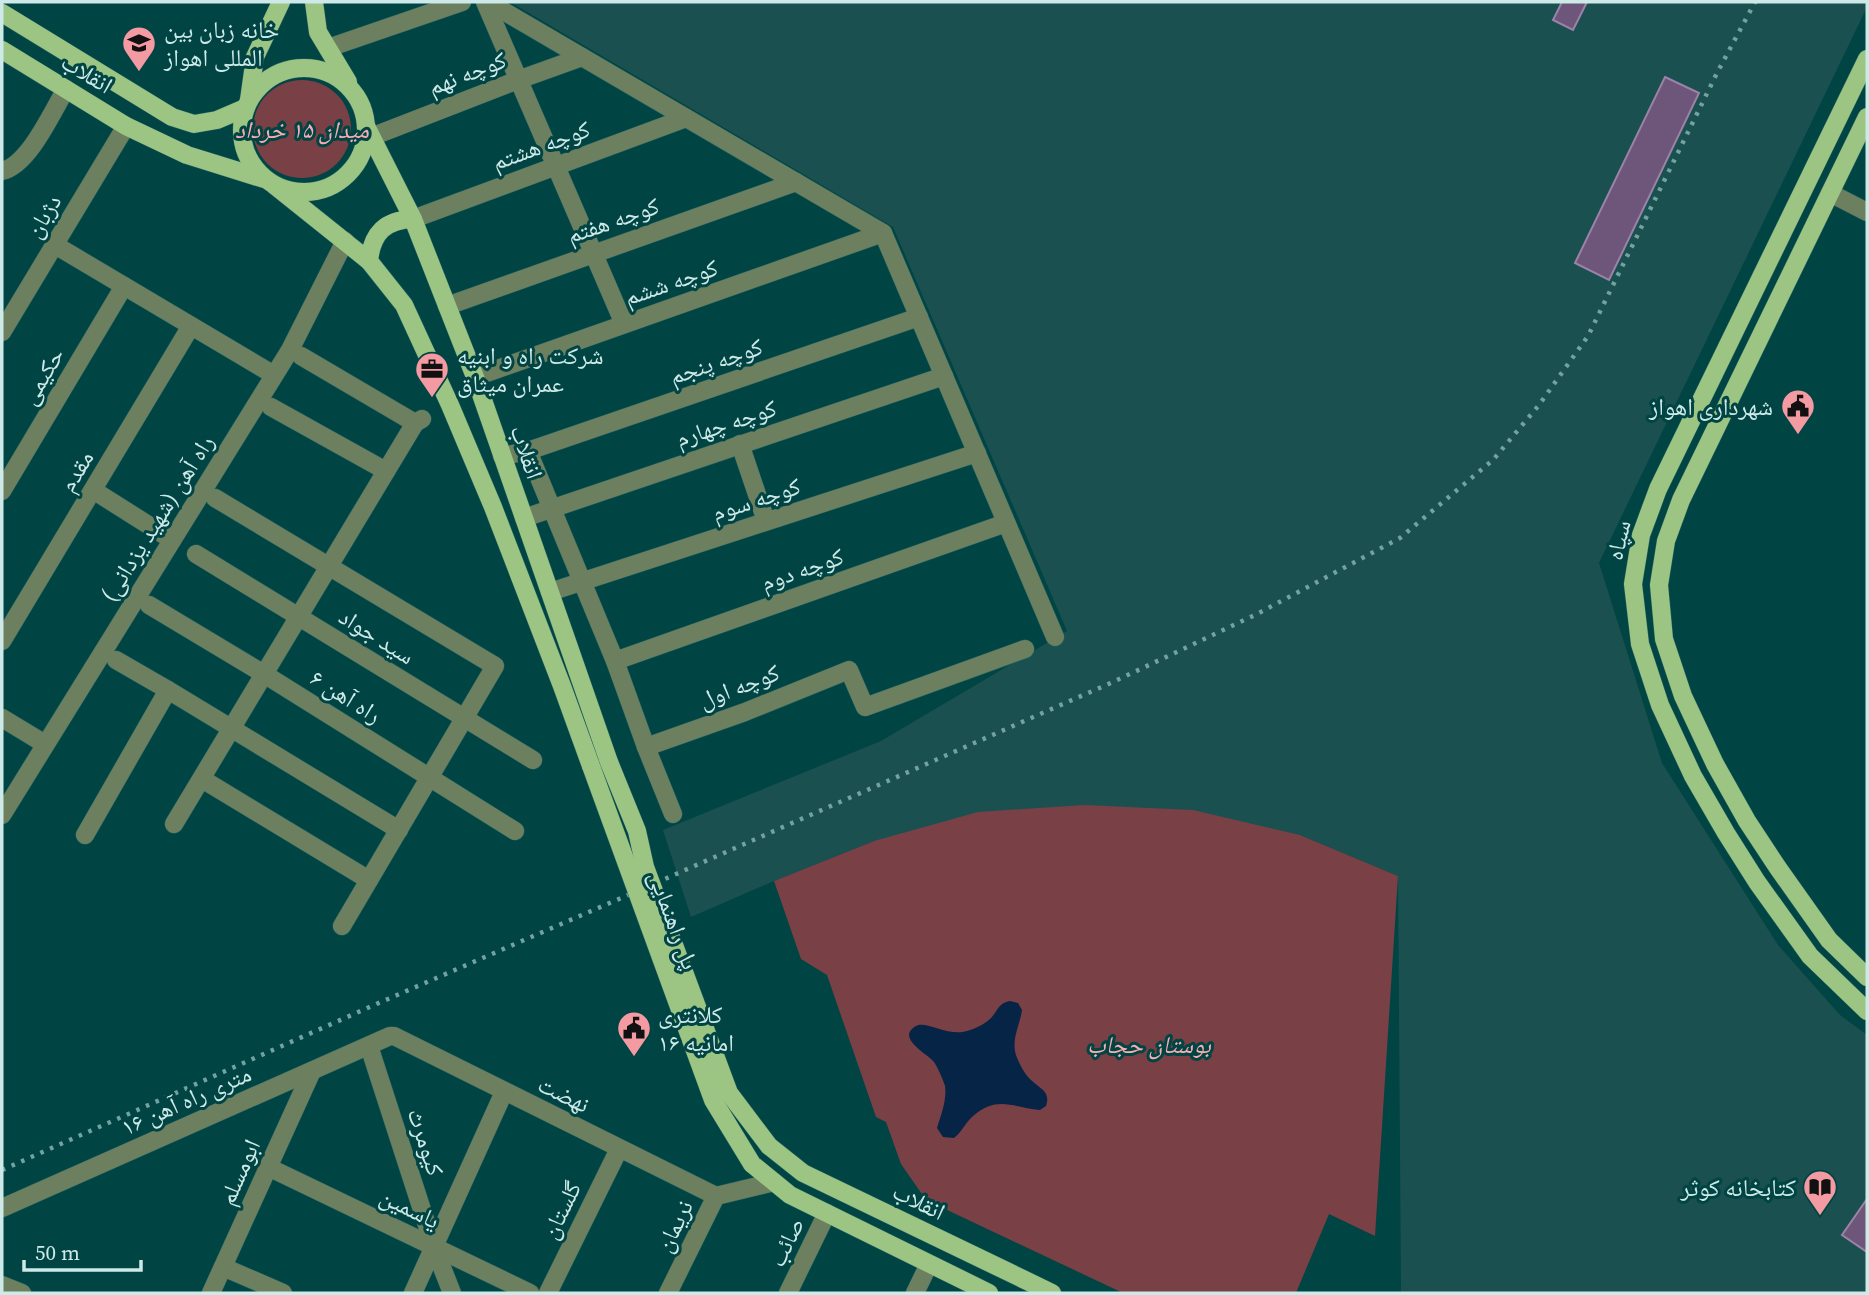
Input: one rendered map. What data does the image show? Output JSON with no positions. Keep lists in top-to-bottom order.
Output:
{
  "streets": {
    "main road": ["انقلاب", "سپاه", "پل راهنمایی"],
    "street": [
      "کوچه نهم",
      "کوچه هشتم",
      "دژبان",
      "کوچه هفتم",
      "کوچه ششم",
      "کوچه پنجم",
      "حکیمی",
      "کوچه چهارم",
      "مقدم",
      "کوچه سوم",
      "راه آهن (شهید یزدانی)",
      "کوچه دوم",
      "سید جواد",
      "کوچه اول",
      "راه آهن ۶",
      "نهضت",
      "۱۶ متری راه آهن",
      "کیومرث",
      "ابومسلم",
      "یاسمین",
      "گلستان",
      "نریمان",
      "صائب"
    ]
  },
  "crossings": [
    ["انقلاب", "کوچه نهم"],
    ["انقلاب", "کوچه هشتم"],
    ["انقلاب", "دژبان"],
    ["انقلاب", "کوچه هفتم"],
    ["انقلاب", "کوچه ششم"],
    ["انقلاب", "کوچه پنجم"],
    ["انقلاب", "کوچه چهارم"],
    ["انقلاب", "کوچه سوم"],
    ["انقلاب", "راه آهن (شهید یزدانی)"],
    ["انقلاب", "پل راهنمایی"],
    ["پل راهنمایی", "نریمان"],
    ["نهضت", "۱۶ متری راه آهن"],
    ["نهضت", "گلستان"],
    ["نهضت", "نریمان"],
    ["۱۶ متری راه آهن", "کیومرث"],
    ["۱۶ متری راه آهن", "ابومسلم"],
    ["کیومرث", "یاسمین"],
    ["ابومسلم", "یاسمین"]
  ],
  "parks": ["میدان ۱۵ خرداد", "بوستان حجاب"],
  "places": {
    "school or university": ["خانه زبان بین المللی اهواز"],
    "office": ["شرکت راه و ابنیه عمران میثاق"],
    "public building": ["شهرداری اهواز", "کلانتری ۱۶ امانیه"],
    "library": ["کتابخانه کوثر"]
  },
  "scale_bar": "50 m"
}
